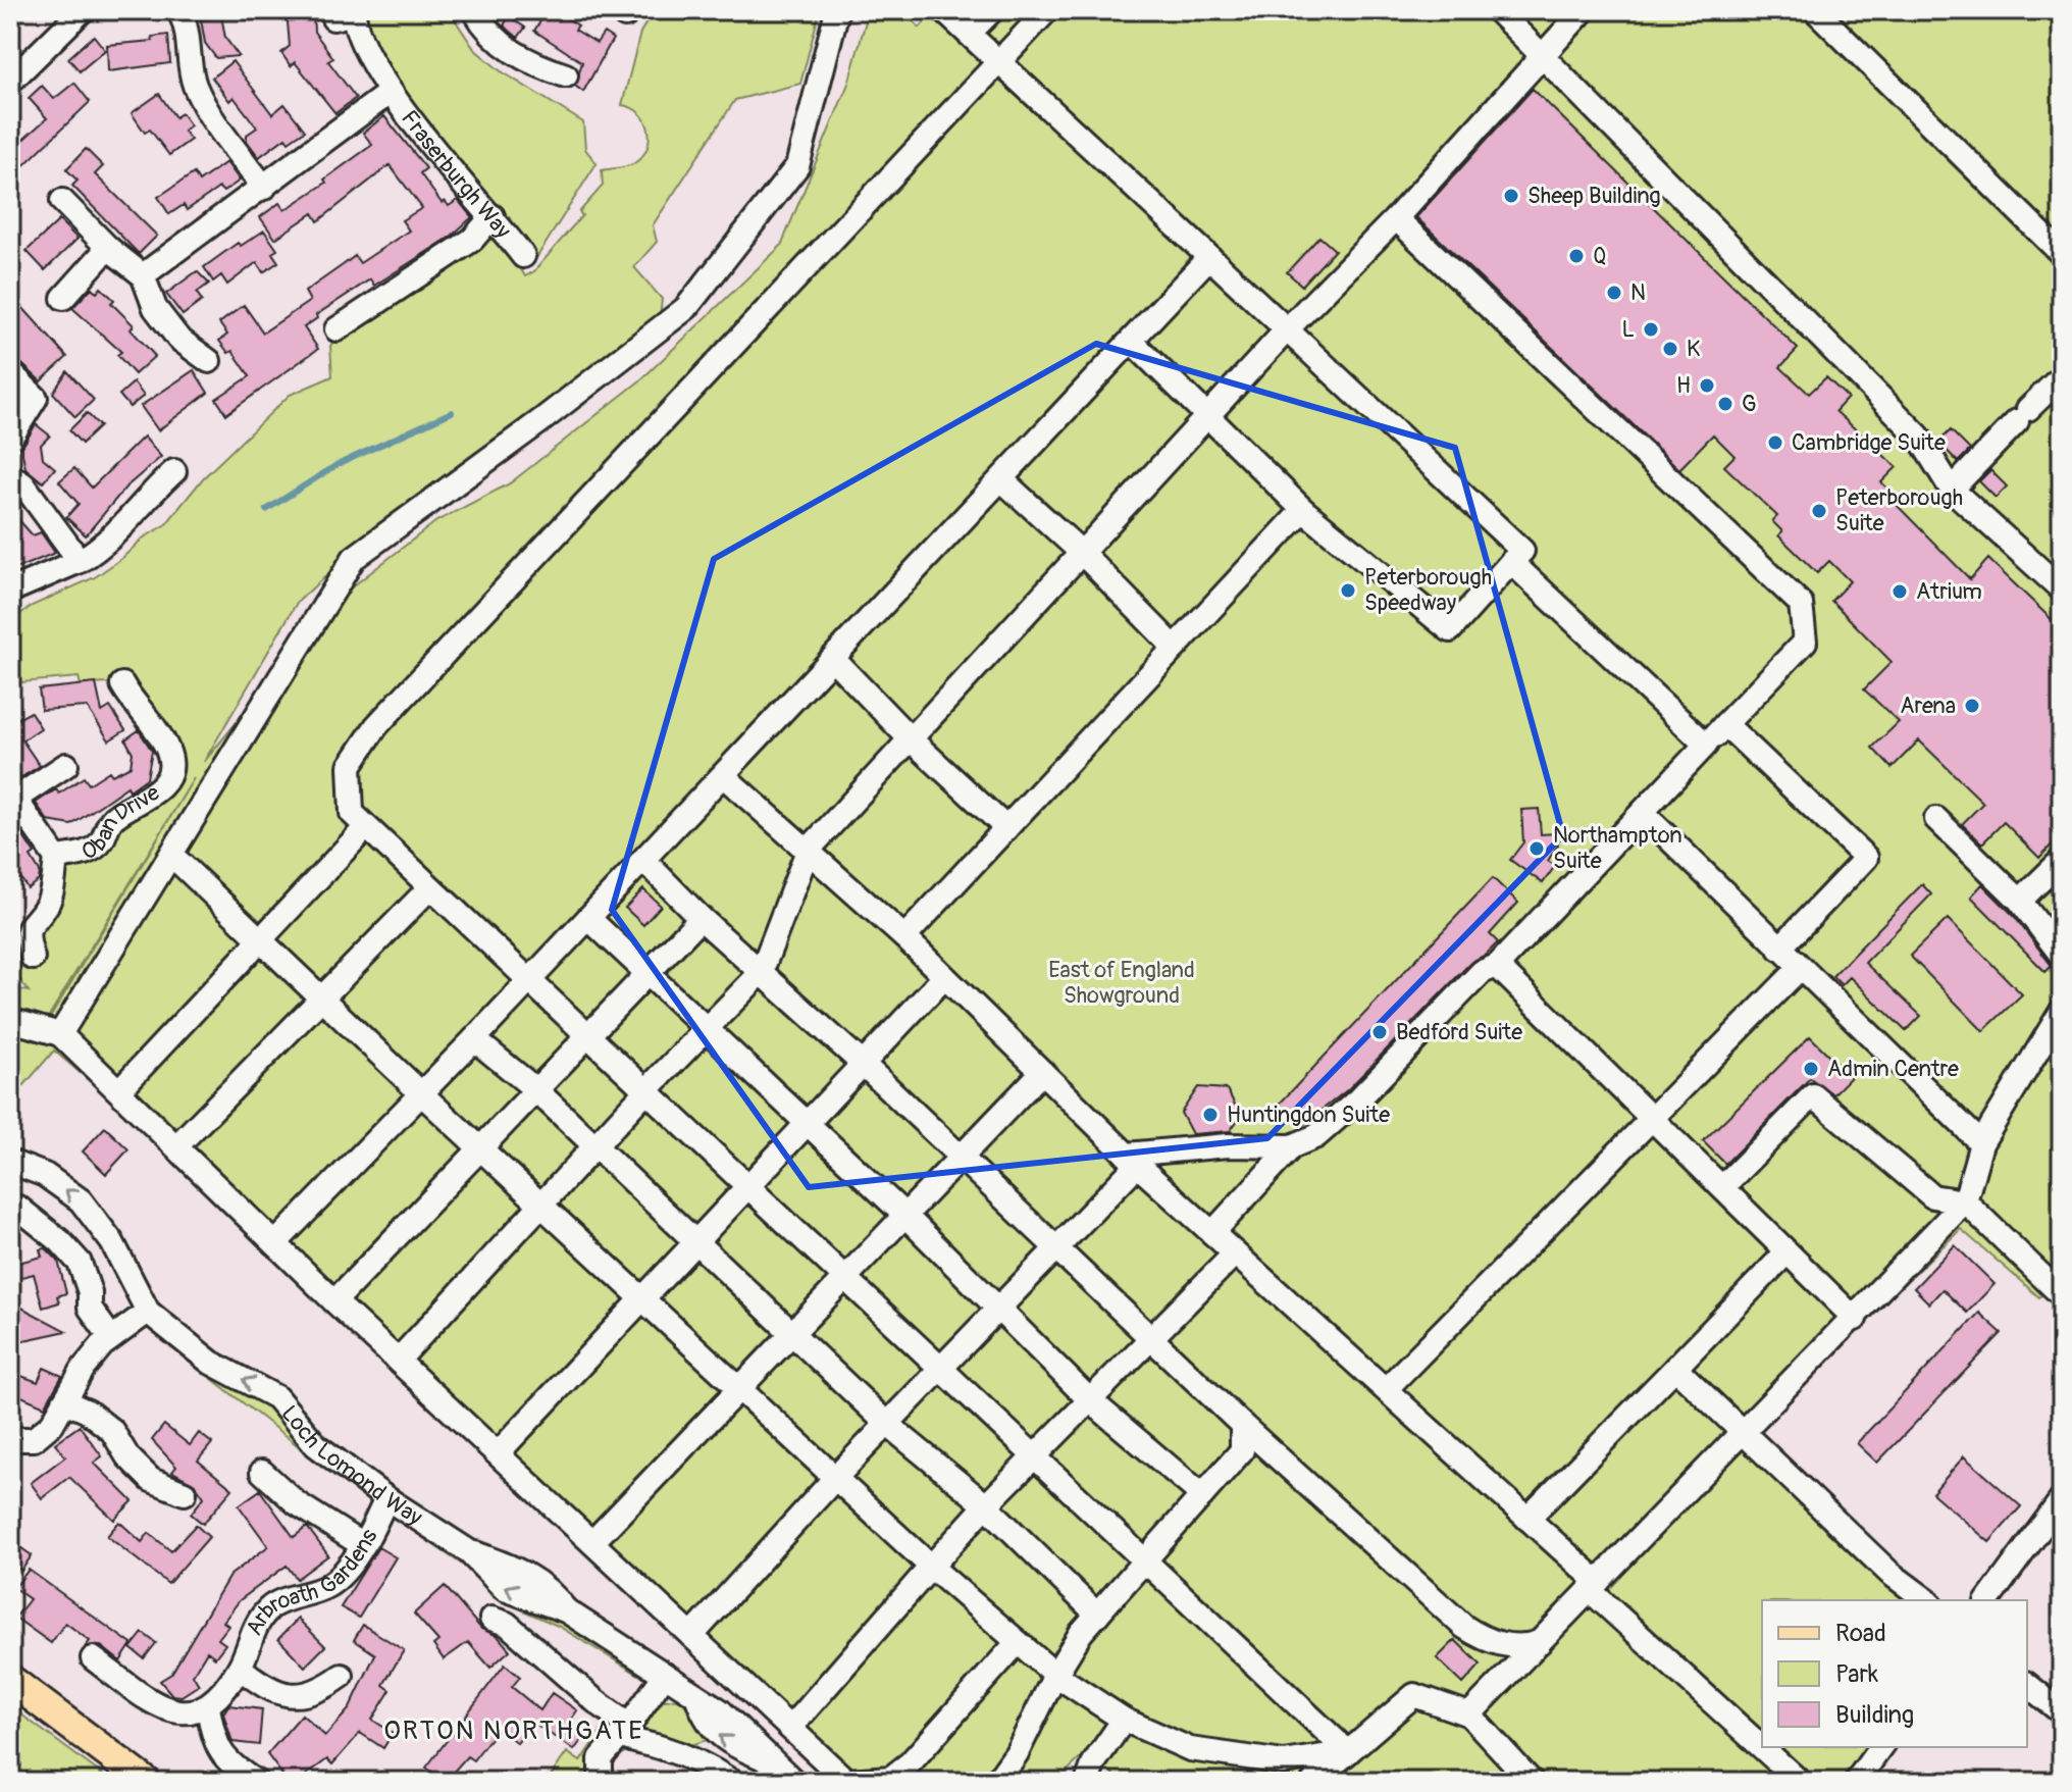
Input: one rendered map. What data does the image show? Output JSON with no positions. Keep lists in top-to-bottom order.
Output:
{
  "streets": {
    "street": [
      "Fraserburgh Way",
      "Oban Drive",
      "Loch Lomond Way",
      "Arbroath Gardens"
    ]
  },
  "crossings": [
    ["Loch Lomond Way", "Arbroath Gardens"]
  ],
  "districts": ["ORTON NORTHGATE"],
  "parks": ["East of England Showground"],
  "places": [
    "Sheep Building",
    "Q",
    "N",
    "L",
    "K",
    "H",
    "G",
    "Cambridge Suite",
    "Peterborough Suite",
    "Peterborough Speedway",
    "Atrium",
    "Arena",
    "Northampton Suite",
    "Bedford Suite",
    "Admin Centre",
    "Huntingdon Suite"
  ],
  "legend": ["Road", "Park", "Building"]
}
